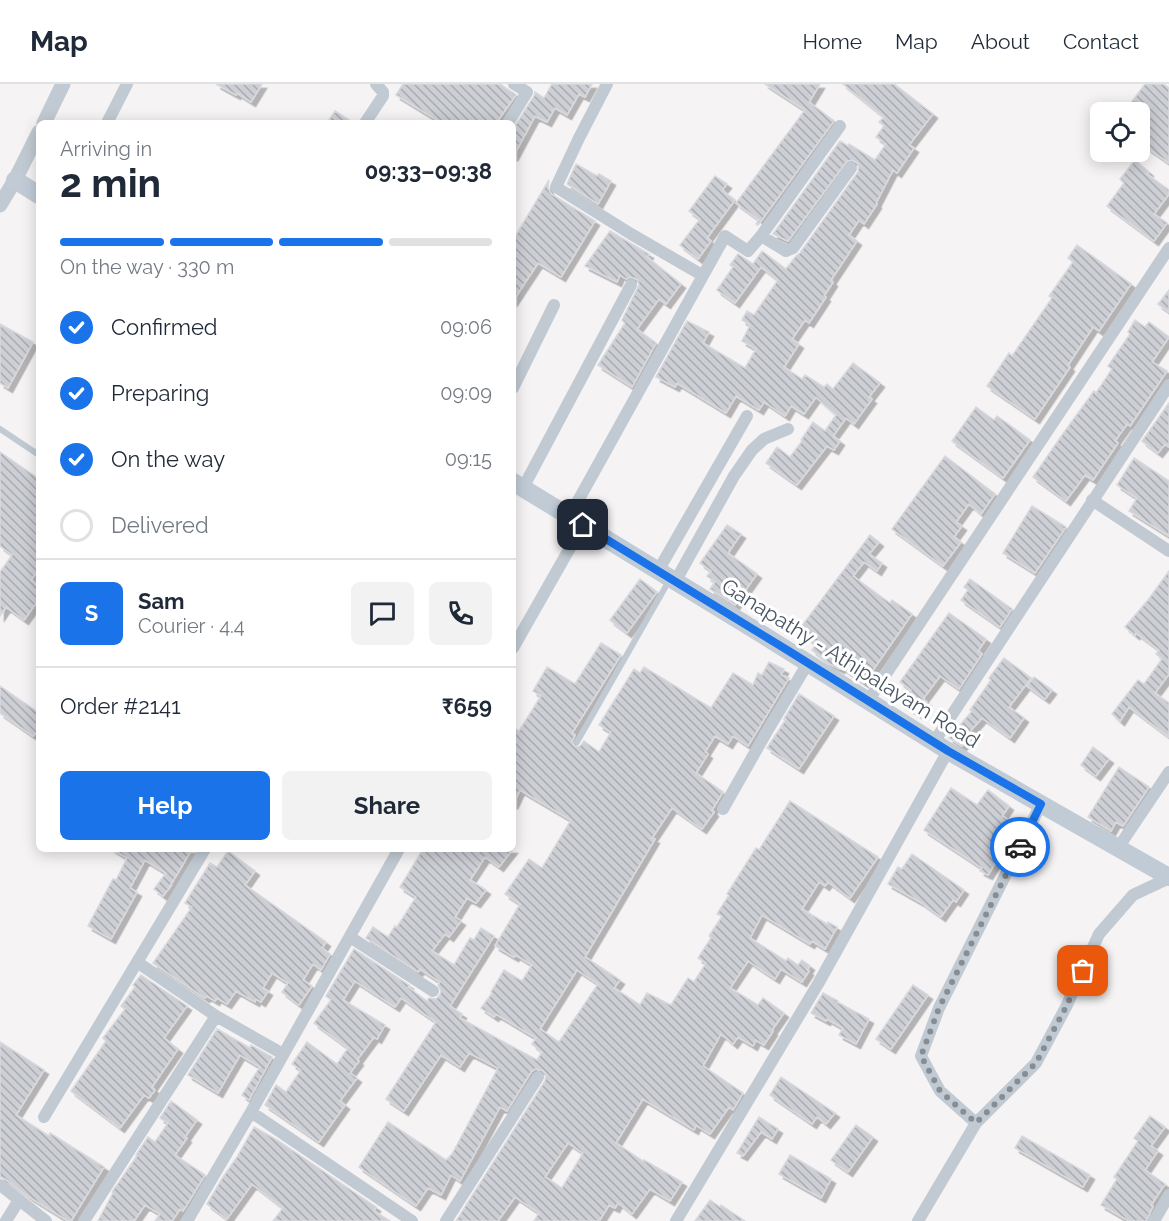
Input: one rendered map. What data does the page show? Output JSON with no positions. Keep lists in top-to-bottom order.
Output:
{
  "streets": {
    "main road": ["Ganapathy - Athipalayam Road"]
  },
  "page": {
    "header": "Map",
    "nav": [
      "Home",
      "Map",
      "About",
      "Contact"
    ],
    "heading": ["2 min", "Arriving in", "09:33–09:38"],
    "panel": [
      "Sam",
      "Courier · 4.4",
      "Order #2141",
      "₹659"
    ],
    "bar": "On the way · 330 m",
    "list": [
      ["Confirmed", "09:06"],
      ["Preparing", "09:09"],
      ["On the way", "09:15"],
      "Delivered"
    ],
    "round": "S",
    "buttons": ["Help", "Share"]
  }
}
